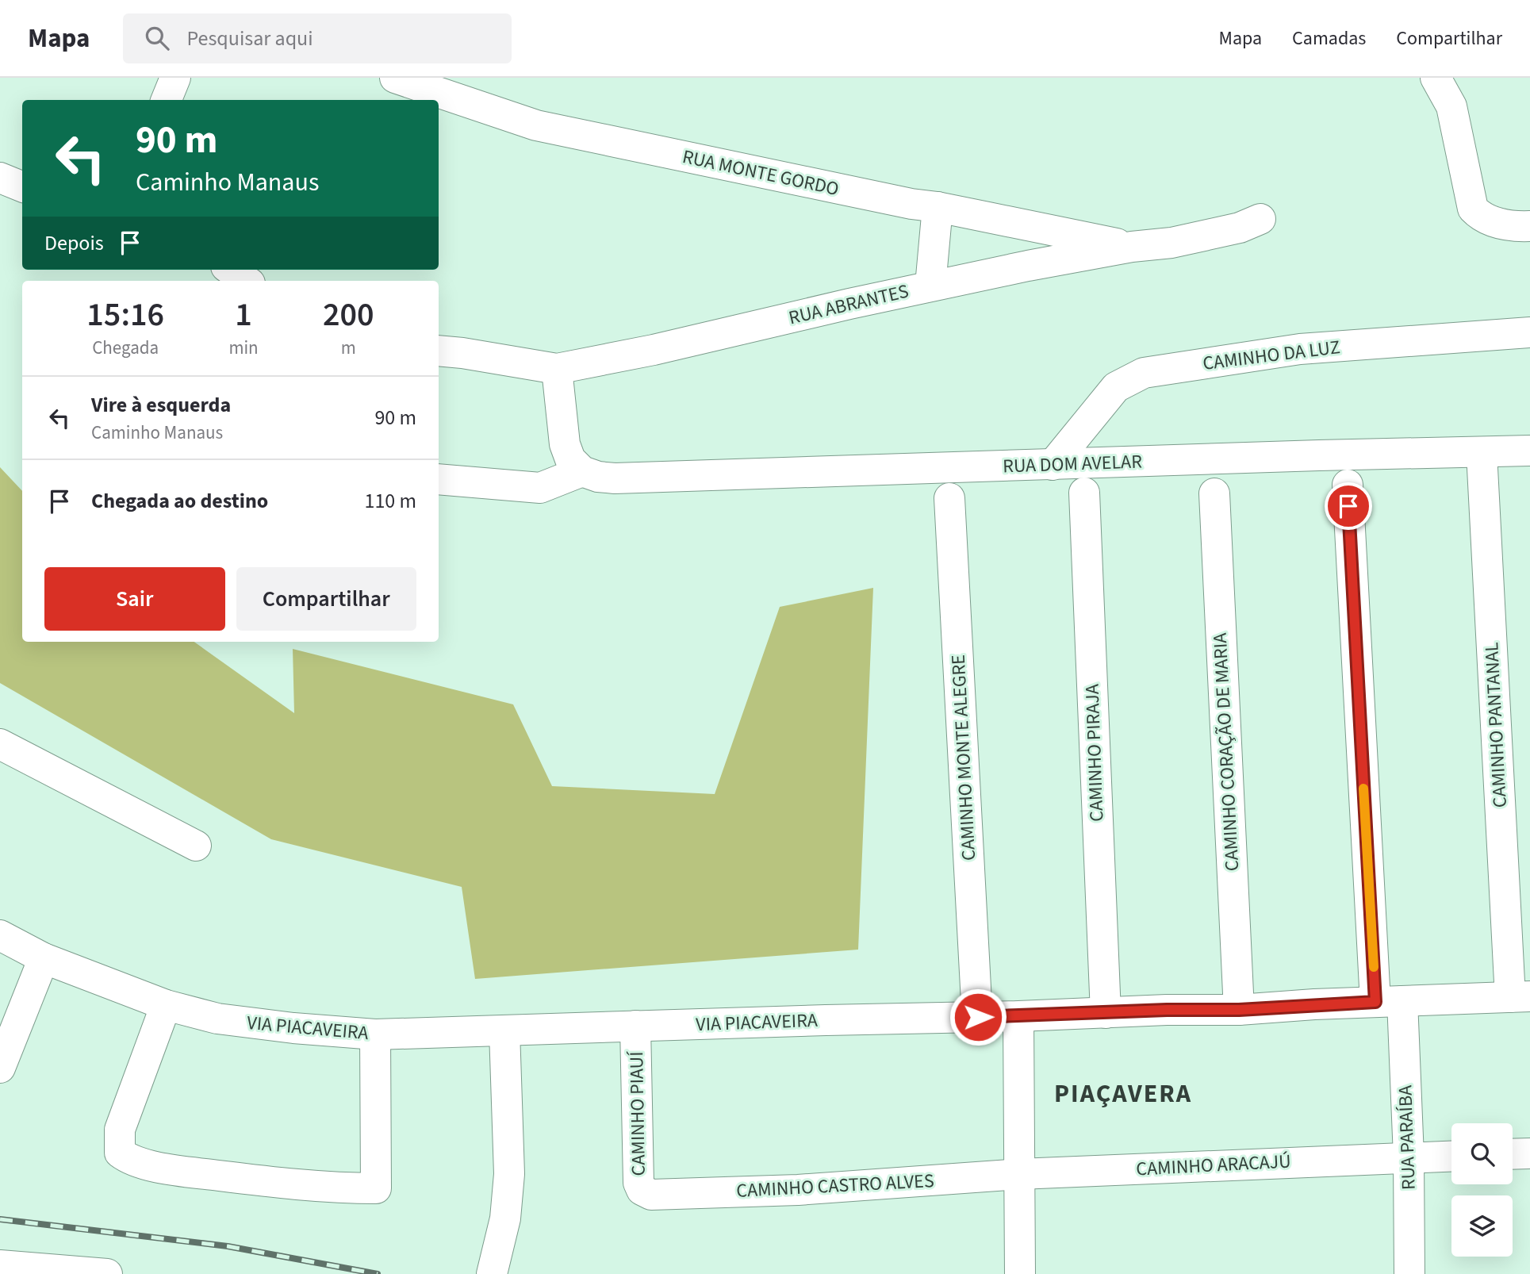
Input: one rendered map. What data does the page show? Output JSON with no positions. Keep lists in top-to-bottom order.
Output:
{
  "streets": {
    "street": [
      "RUA MONTE GORDO",
      "RUA ABRANTES",
      "CAMINHO DA LUZ",
      "RUA DOM AVELAR",
      "CAMINHO PANTANAL",
      "CAMINHO CORAÇÃO DE MARIA",
      "CAMINHO PIRAJA",
      "CAMINHO MONTE ALEGRE",
      "VIA PIACAVEIRA",
      "CAMINHO PIAUÍ",
      "RUA PARAÍBA",
      "CAMINHO ARACAJÚ",
      "CAMINHO CASTRO ALVES"
    ]
  },
  "crossings": [
    ["RUA MONTE GORDO", "RUA ABRANTES"],
    ["CAMINHO DA LUZ", "RUA DOM AVELAR"],
    ["RUA DOM AVELAR", "CAMINHO PANTANAL"],
    ["CAMINHO PANTANAL", "VIA PIACAVEIRA"],
    ["CAMINHO CORAÇÃO DE MARIA", "VIA PIACAVEIRA"],
    ["CAMINHO PIRAJA", "VIA PIACAVEIRA"],
    ["CAMINHO MONTE ALEGRE", "VIA PIACAVEIRA"],
    ["VIA PIACAVEIRA", "CAMINHO PIAUÍ"],
    ["VIA PIACAVEIRA", "RUA PARAÍBA"],
    ["CAMINHO PIAUÍ", "CAMINHO CASTRO ALVES"],
    ["RUA PARAÍBA", "CAMINHO ARACAJÚ"],
    ["CAMINHO ARACAJÚ", "CAMINHO CASTRO ALVES"]
  ],
  "districts": ["PIAÇAVERA"],
  "page": {
    "header": "Mapa",
    "search": "Pesquisar aqui",
    "nav": ["Mapa", "Camadas", "Compartilhar"],
    "turn": ["90 m", "Caminho Manaus"],
    "then": "Depois",
    "eta": [
      "15:16",
      "Chegada",
      "1",
      "min",
      "200",
      "m"
    ],
    "list": [
      {
        "name": "Vire à esquerda",
        "note": "Caminho Manaus",
        "value": "90 m"
      },
      {
        "name": "Chegada ao destino",
        "value": "110 m"
      }
    ],
    "buttons": ["Sair", "Compartilhar"]
  }
}
